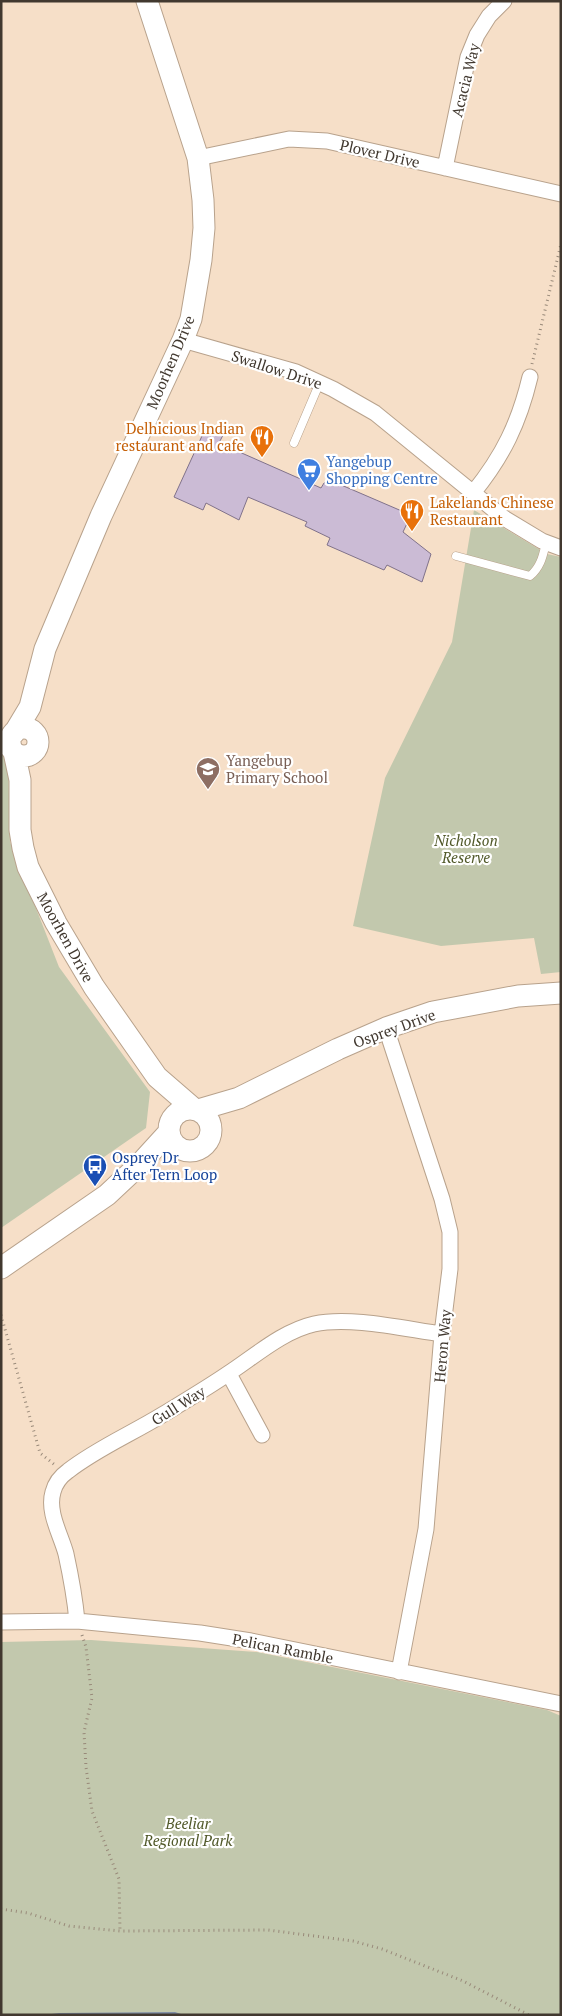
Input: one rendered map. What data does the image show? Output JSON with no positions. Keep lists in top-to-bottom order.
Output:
{
  "streets": {
    "street": [
      "Acacia Way",
      "Plover Drive",
      "Moorhen Drive",
      "Swallow Drive",
      "Osprey Drive",
      "Heron Way",
      "Gull Way",
      "Pelican Ramble"
    ]
  },
  "crossings": [
    ["Acacia Way", "Plover Drive"],
    ["Plover Drive", "Moorhen Drive"],
    ["Moorhen Drive", "Swallow Drive"],
    ["Moorhen Drive", "Osprey Drive"],
    ["Osprey Drive", "Heron Way"],
    ["Heron Way", "Gull Way"],
    ["Heron Way", "Pelican Ramble"],
    ["Gull Way", "Pelican Ramble"]
  ],
  "parks": ["Nicholson Reserve", "Beeliar Regional Park"],
  "places": {
    "restaurant": ["Delhicious Indian restaurant and cafe", "Lakelands Chinese Restaurant"],
    "supermarket": ["Yangebup Shopping Centre"],
    "school or university": ["Yangebup Primary School"],
    "bus stop": ["Osprey Dr After Tern Loop"]
  }
}
